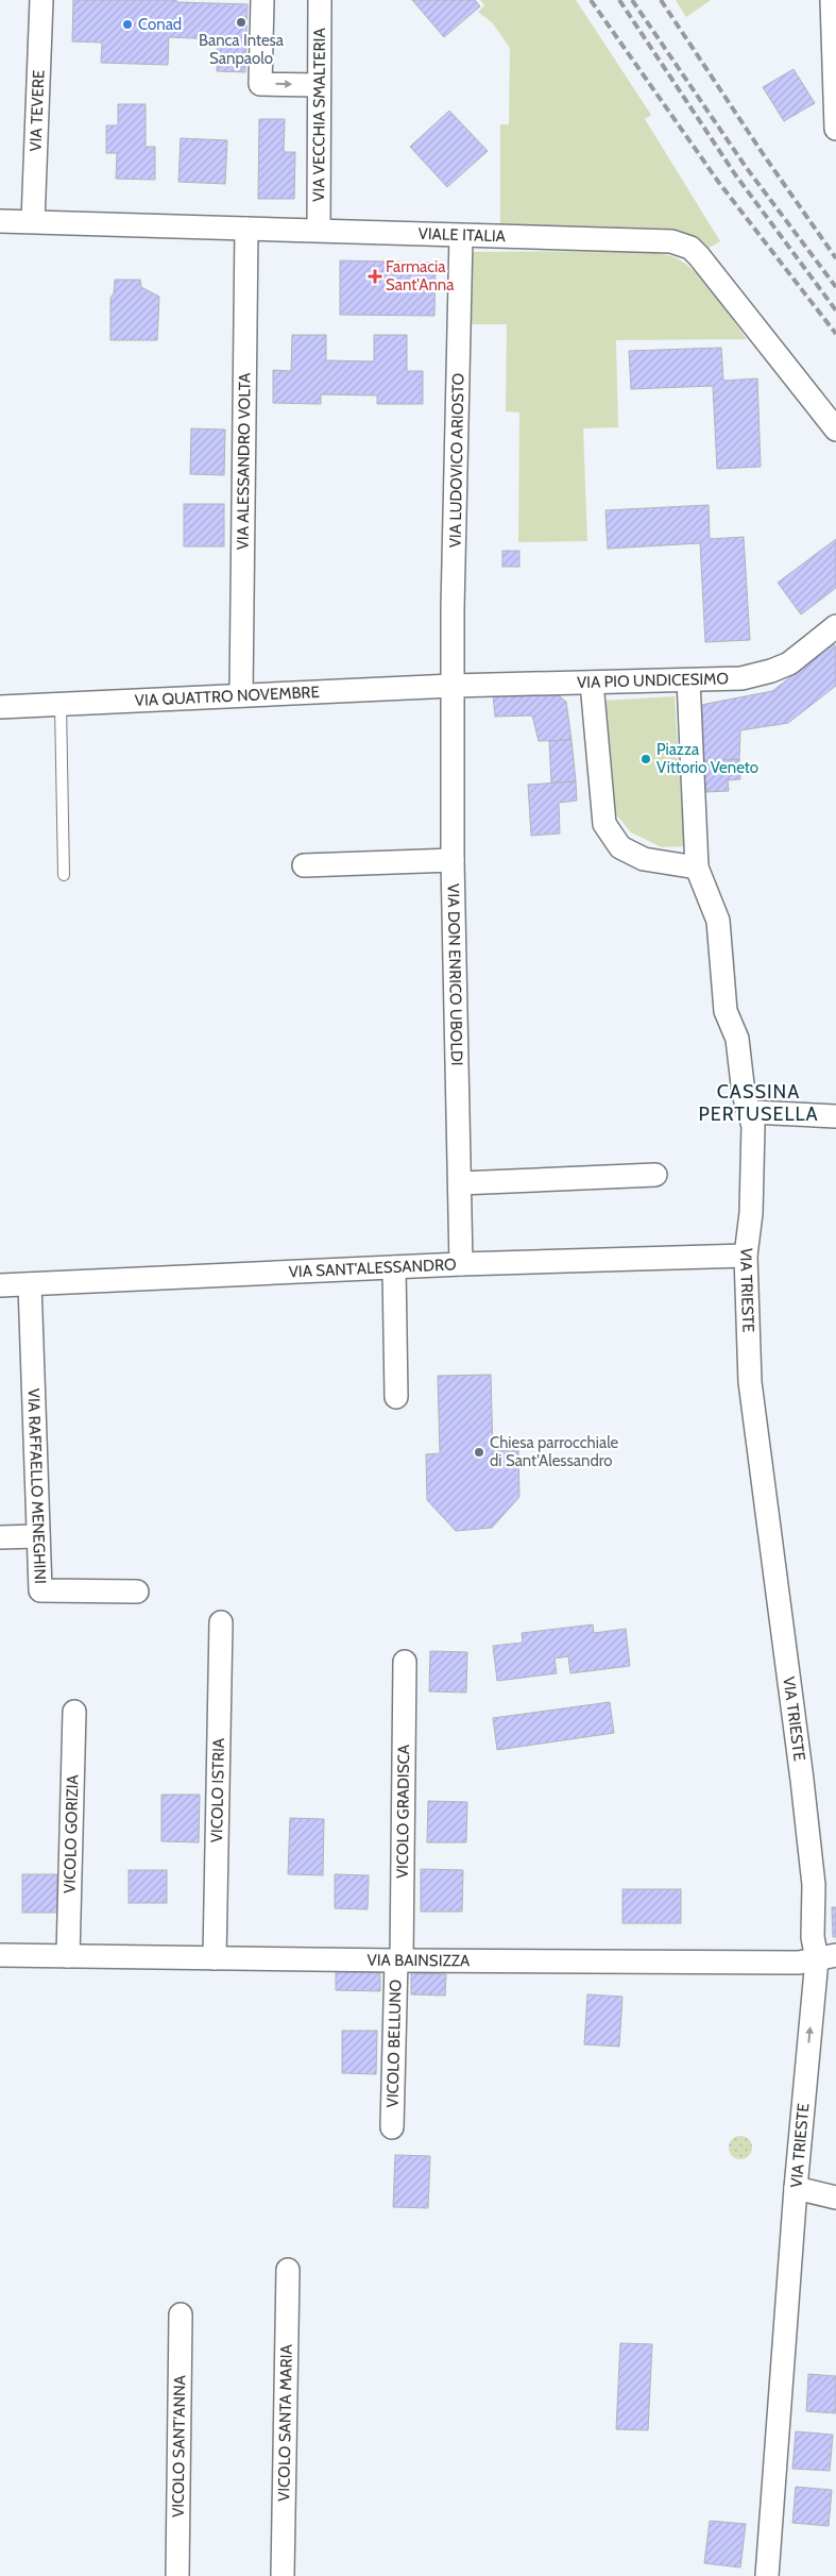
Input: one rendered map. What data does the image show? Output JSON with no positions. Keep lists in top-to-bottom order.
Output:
{
  "streets": {
    "street": [
      "VIA TEVERE",
      "VIA VECCHIA SMALTERIA",
      "VIALE ITALIA",
      "VIA LUDOVICO ARIOSTO",
      "VIA ALESSANDRO VOLTA",
      "VIA PIO UNDICESIMO",
      "VIA QUATTRO NOVEMBRE",
      "VIA DON ENRICO UBOLDI",
      "VIA SANT'ALESSANDRO",
      "VIA TRIESTE",
      "VIA RAFFAELLO MENEGHINI",
      "VICOLO ISTRIA",
      "VICOLO GRADISCA",
      "VICOLO GORIZIA",
      "VIA BAINSIZZA",
      "VICOLO BELLUNO",
      "VICOLO SANTA MARIA",
      "VICOLO SANT'ANNA"
    ]
  },
  "crossings": [
    ["VIA TEVERE", "VIALE ITALIA"],
    ["VIA VECCHIA SMALTERIA", "VIALE ITALIA"],
    ["VIALE ITALIA", "VIA LUDOVICO ARIOSTO"],
    ["VIALE ITALIA", "VIA ALESSANDRO VOLTA"],
    ["VIA LUDOVICO ARIOSTO", "VIA PIO UNDICESIMO"],
    ["VIA LUDOVICO ARIOSTO", "VIA QUATTRO NOVEMBRE"],
    ["VIA LUDOVICO ARIOSTO", "VIA DON ENRICO UBOLDI"],
    ["VIA ALESSANDRO VOLTA", "VIA QUATTRO NOVEMBRE"],
    ["VIA PIO UNDICESIMO", "VIA QUATTRO NOVEMBRE"],
    ["VIA PIO UNDICESIMO", "VIA DON ENRICO UBOLDI"],
    ["VIA QUATTRO NOVEMBRE", "VIA DON ENRICO UBOLDI"],
    ["VIA DON ENRICO UBOLDI", "VIA SANT'ALESSANDRO"],
    ["VIA SANT'ALESSANDRO", "VIA TRIESTE"],
    ["VIA SANT'ALESSANDRO", "VIA RAFFAELLO MENEGHINI"],
    ["VIA TRIESTE", "VIA BAINSIZZA"],
    ["VICOLO ISTRIA", "VIA BAINSIZZA"],
    ["VICOLO GRADISCA", "VIA BAINSIZZA"],
    ["VICOLO GRADISCA", "VICOLO BELLUNO"],
    ["VICOLO GORIZIA", "VIA BAINSIZZA"],
    ["VIA BAINSIZZA", "VICOLO BELLUNO"]
  ],
  "districts": ["CASSINA PERTUSELLA"],
  "places": {
    "other": [
      "Banca Intesa Sanpaolo",
      "Conad",
      "Piazza Vittorio Veneto",
      "Chiesa parrocchiale di Sant'Alessandro"
    ],
    "health": ["Farmacia Sant'Anna"]
  }
}
